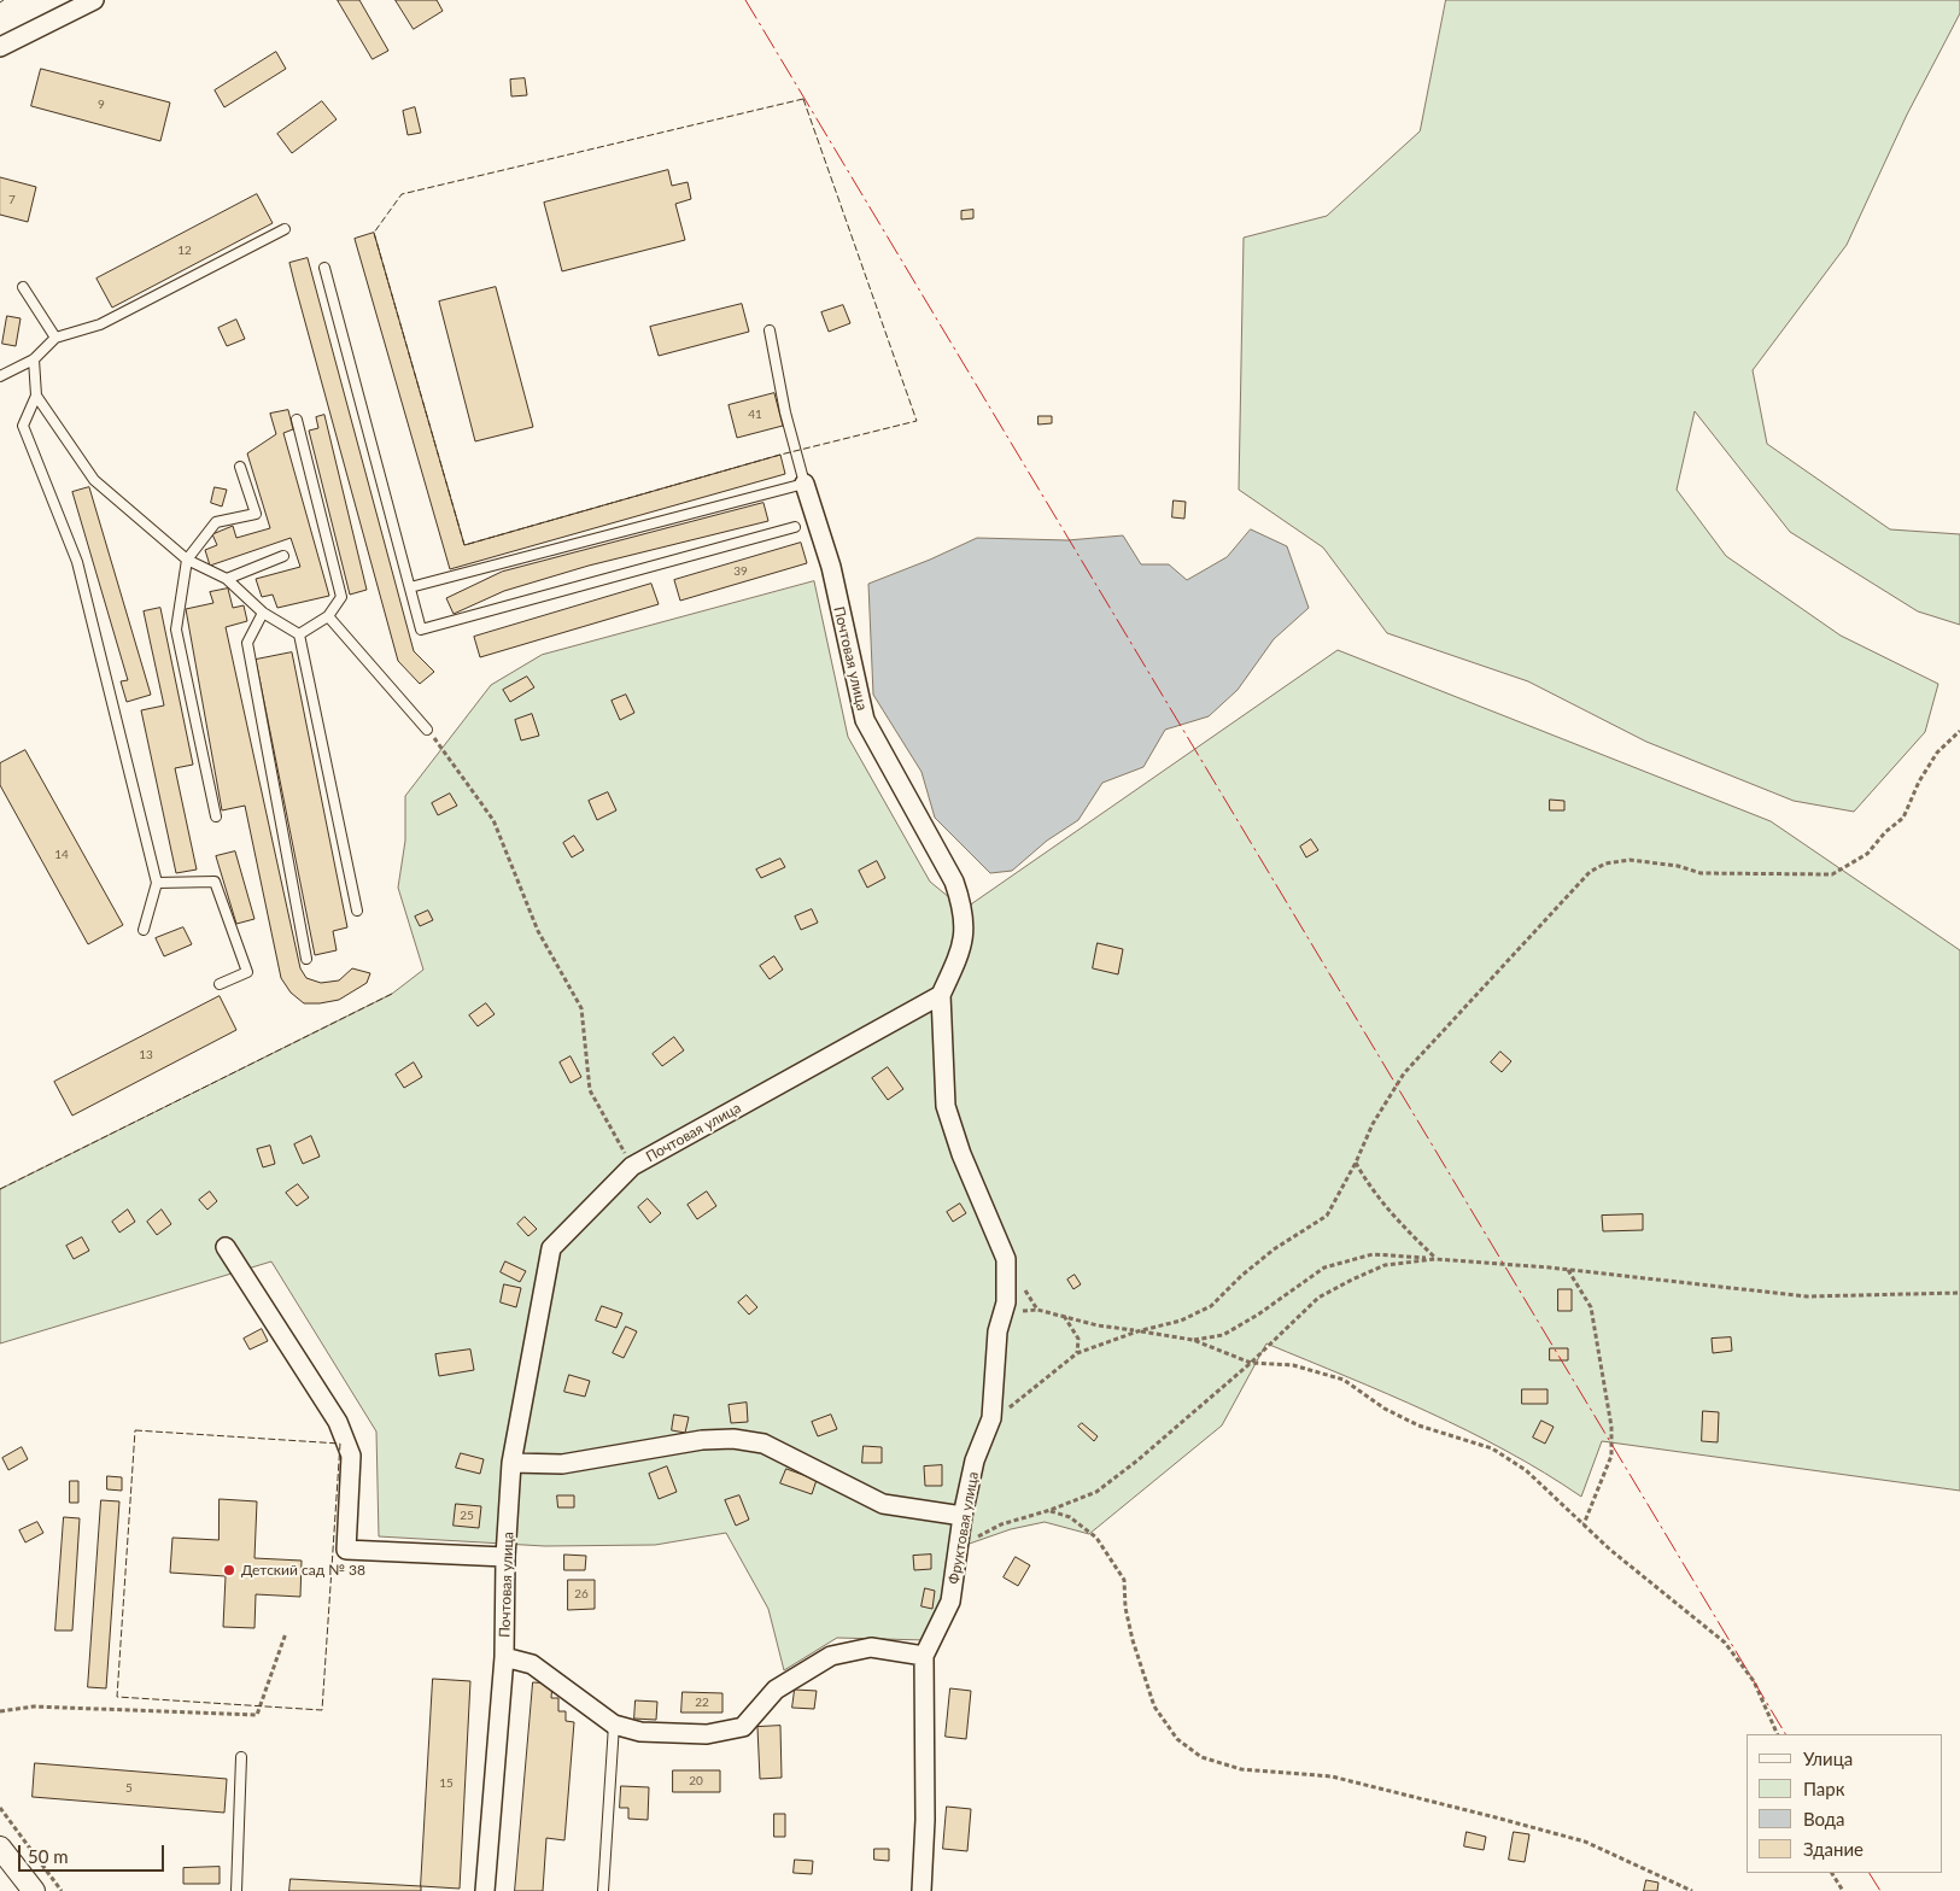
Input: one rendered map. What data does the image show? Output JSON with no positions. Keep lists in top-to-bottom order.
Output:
{
  "streets": {
    "street": ["Почтовая улица", "Фруктовая улица"]
  },
  "crossings": [
    ["Почтовая улица", "Фруктовая улица"]
  ],
  "places": ["Детский сад № 38"],
  "house_numbers": [
    "9",
    "7",
    "12",
    "41",
    "39",
    "14",
    "13",
    "25",
    "26",
    "22",
    "20",
    "15",
    "5"
  ],
  "legend": [
    "Улица",
    "Парк",
    "Вода",
    "Здание"
  ],
  "scale_bar": "50 m"
}
